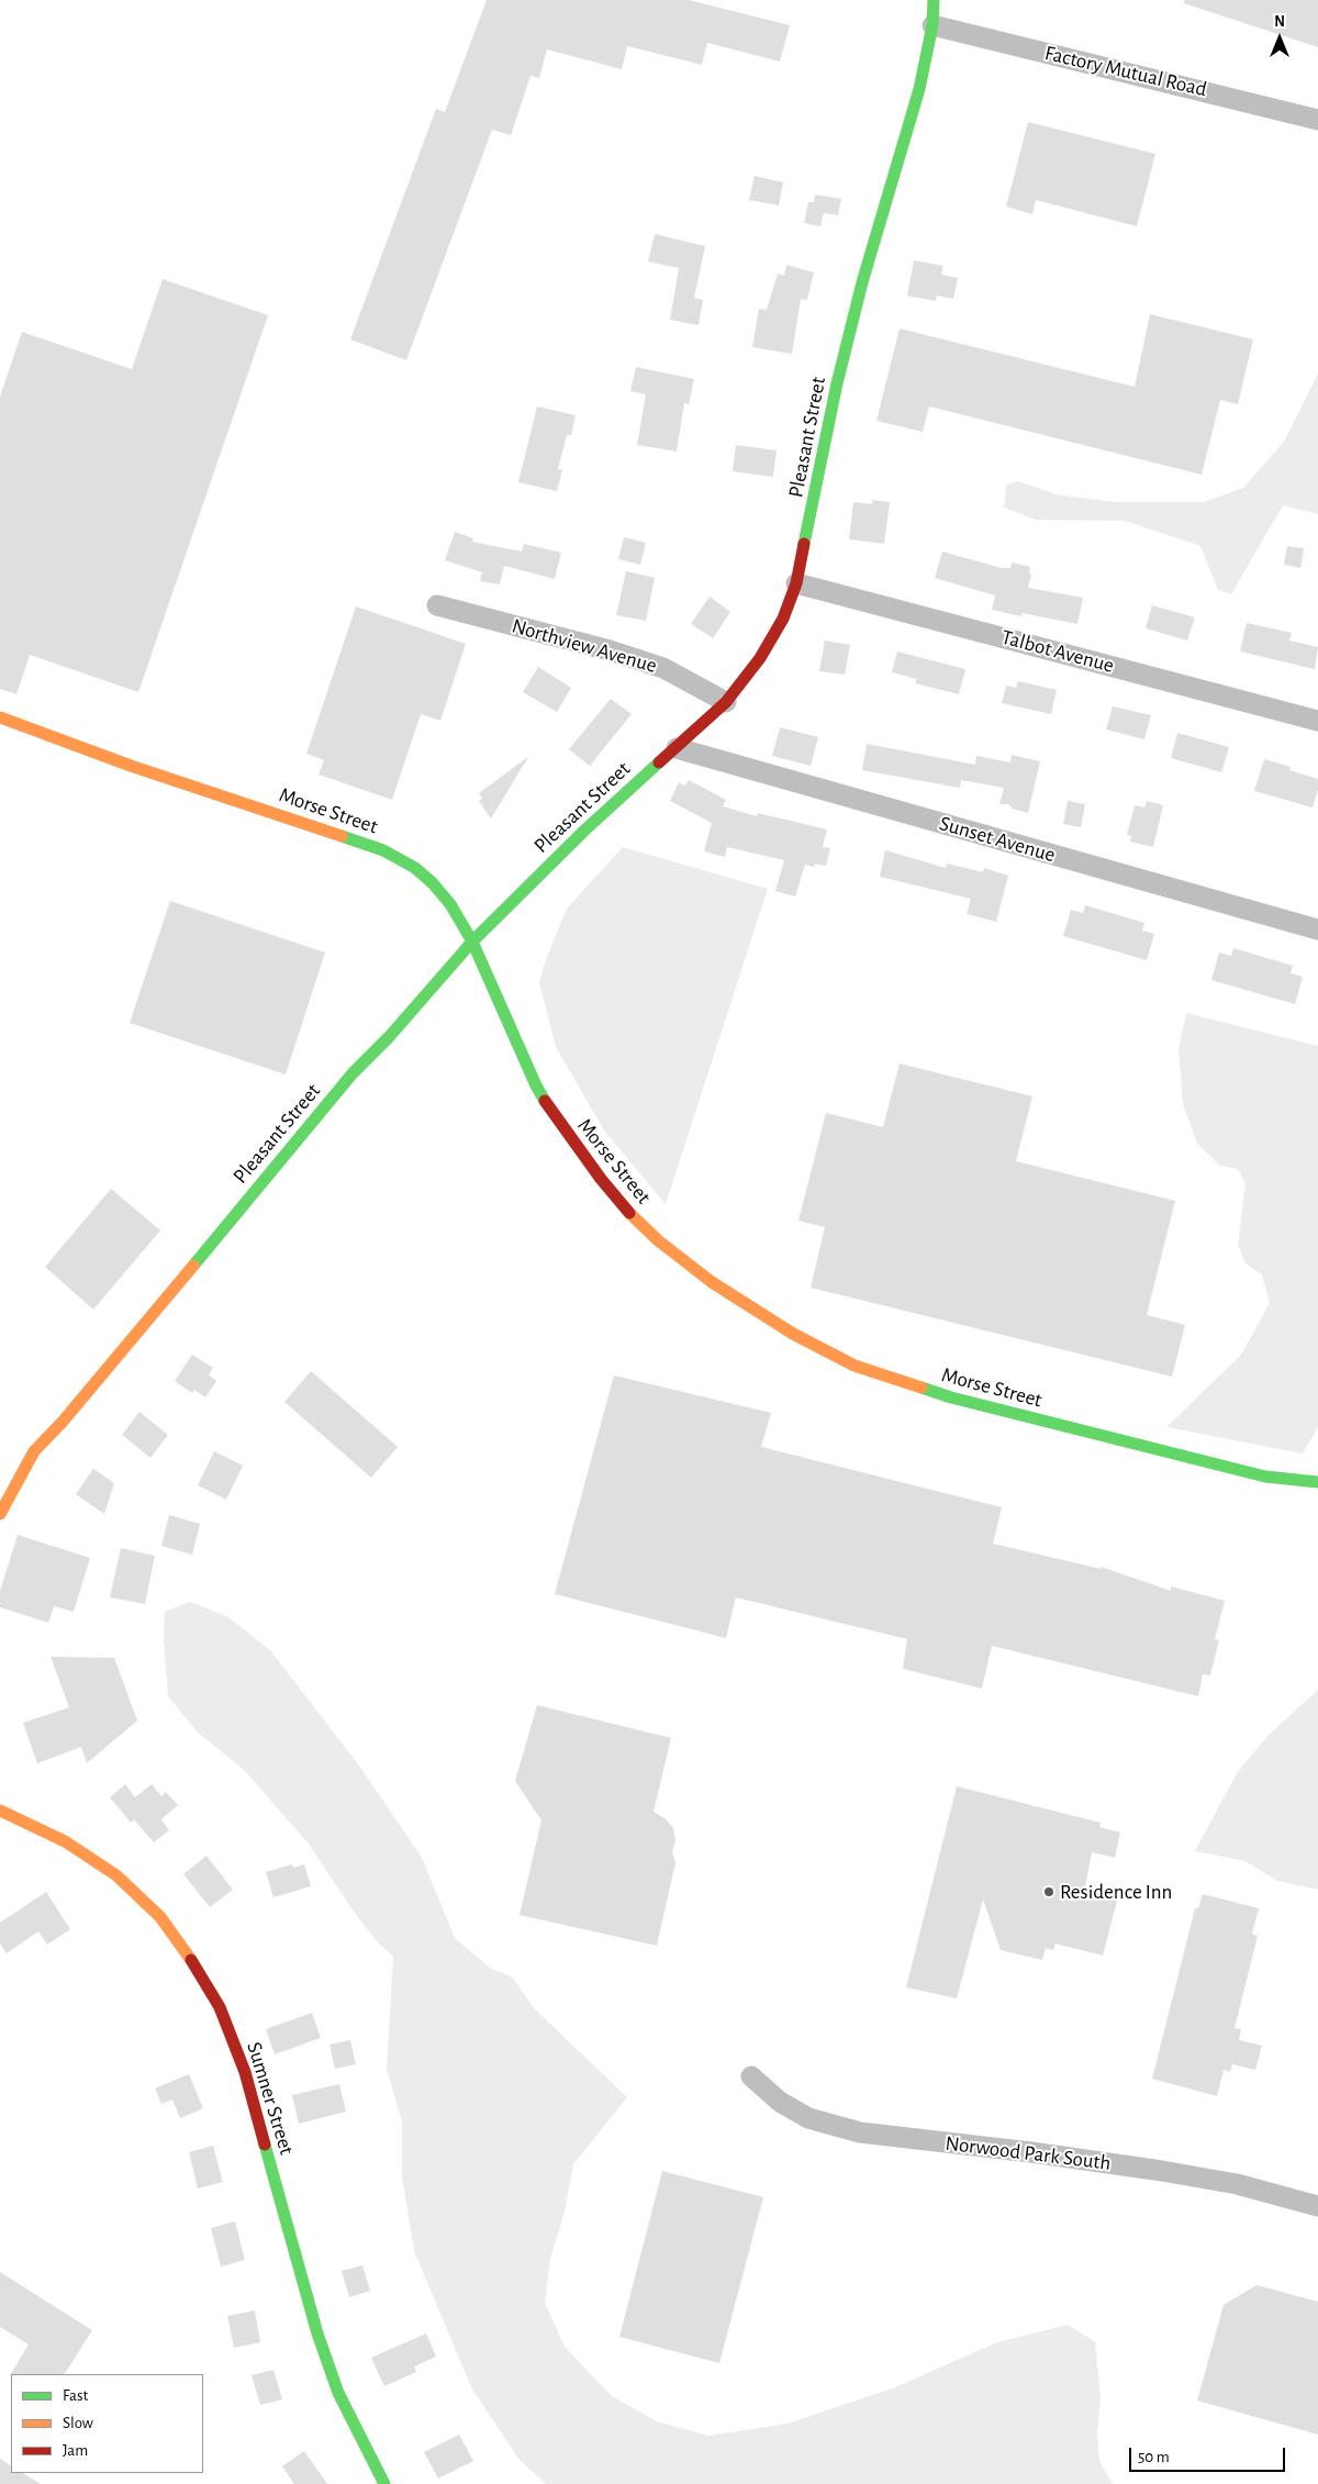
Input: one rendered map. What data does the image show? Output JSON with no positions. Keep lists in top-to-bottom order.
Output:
{
  "streets": {
    "street": [
      "Factory Mutual Road",
      "Pleasant Street",
      "Northview Avenue",
      "Talbot Avenue",
      "Morse Street",
      "Sunset Avenue",
      "Sumner Street",
      "Norwood Park South"
    ]
  },
  "crossings": [
    ["Factory Mutual Road", "Pleasant Street"],
    ["Pleasant Street", "Northview Avenue"],
    ["Pleasant Street", "Talbot Avenue"],
    ["Pleasant Street", "Morse Street"],
    ["Pleasant Street", "Sunset Avenue"]
  ],
  "places": ["Residence Inn"],
  "legend": ["Fast", "Slow", "Jam"],
  "scale_bar": "50 m",
  "north": "top"
}
